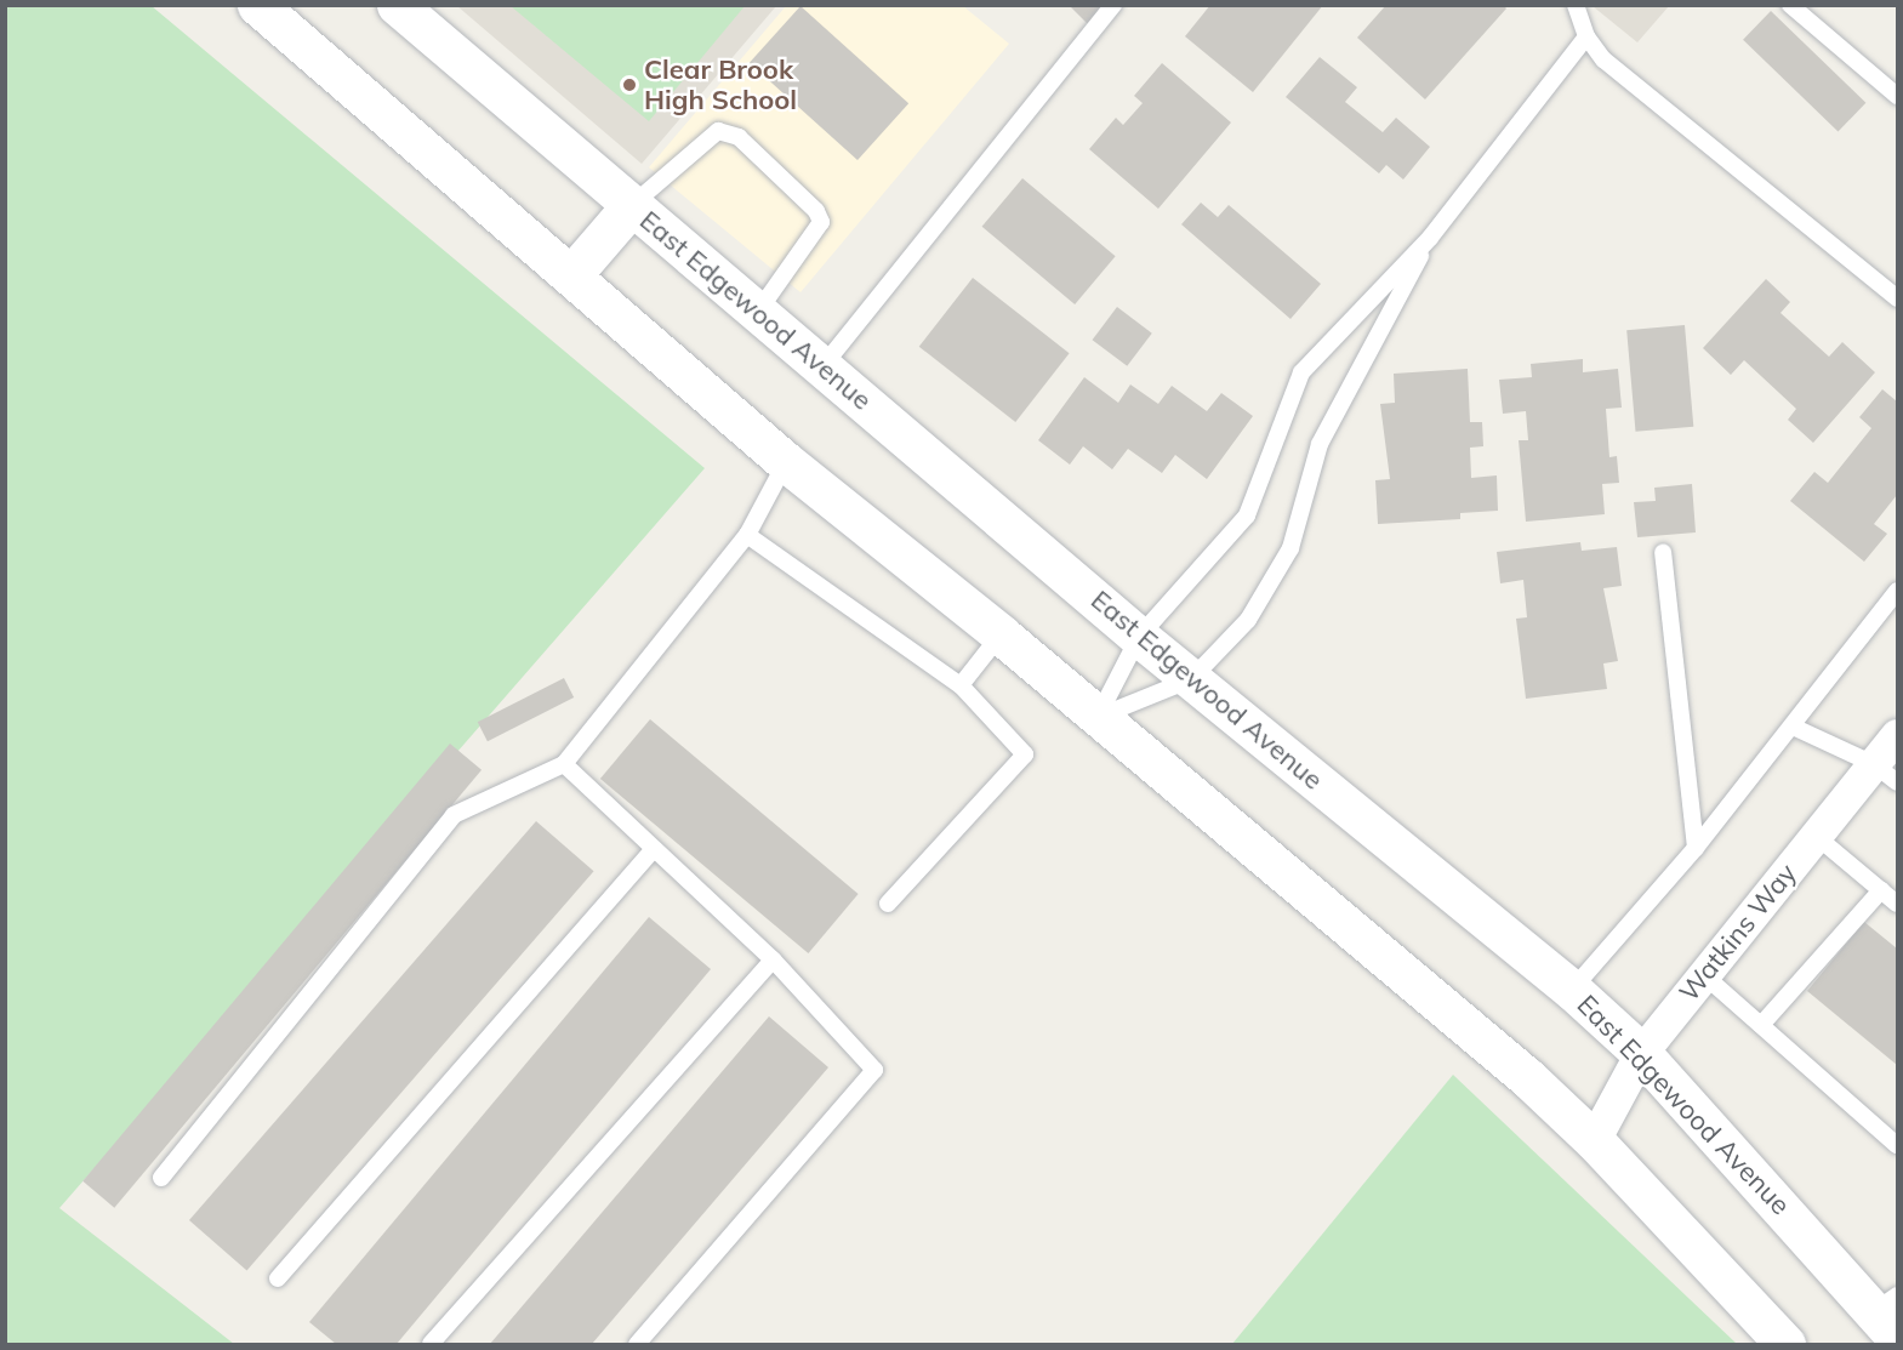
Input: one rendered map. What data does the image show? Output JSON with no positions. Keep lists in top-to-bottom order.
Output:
{
  "streets": {
    "main road": ["East Edgewood Avenue"],
    "street": ["Watkins Way"]
  },
  "crossings": [
    ["East Edgewood Avenue", "Watkins Way"]
  ],
  "places": ["Clear Brook High School"]
}
